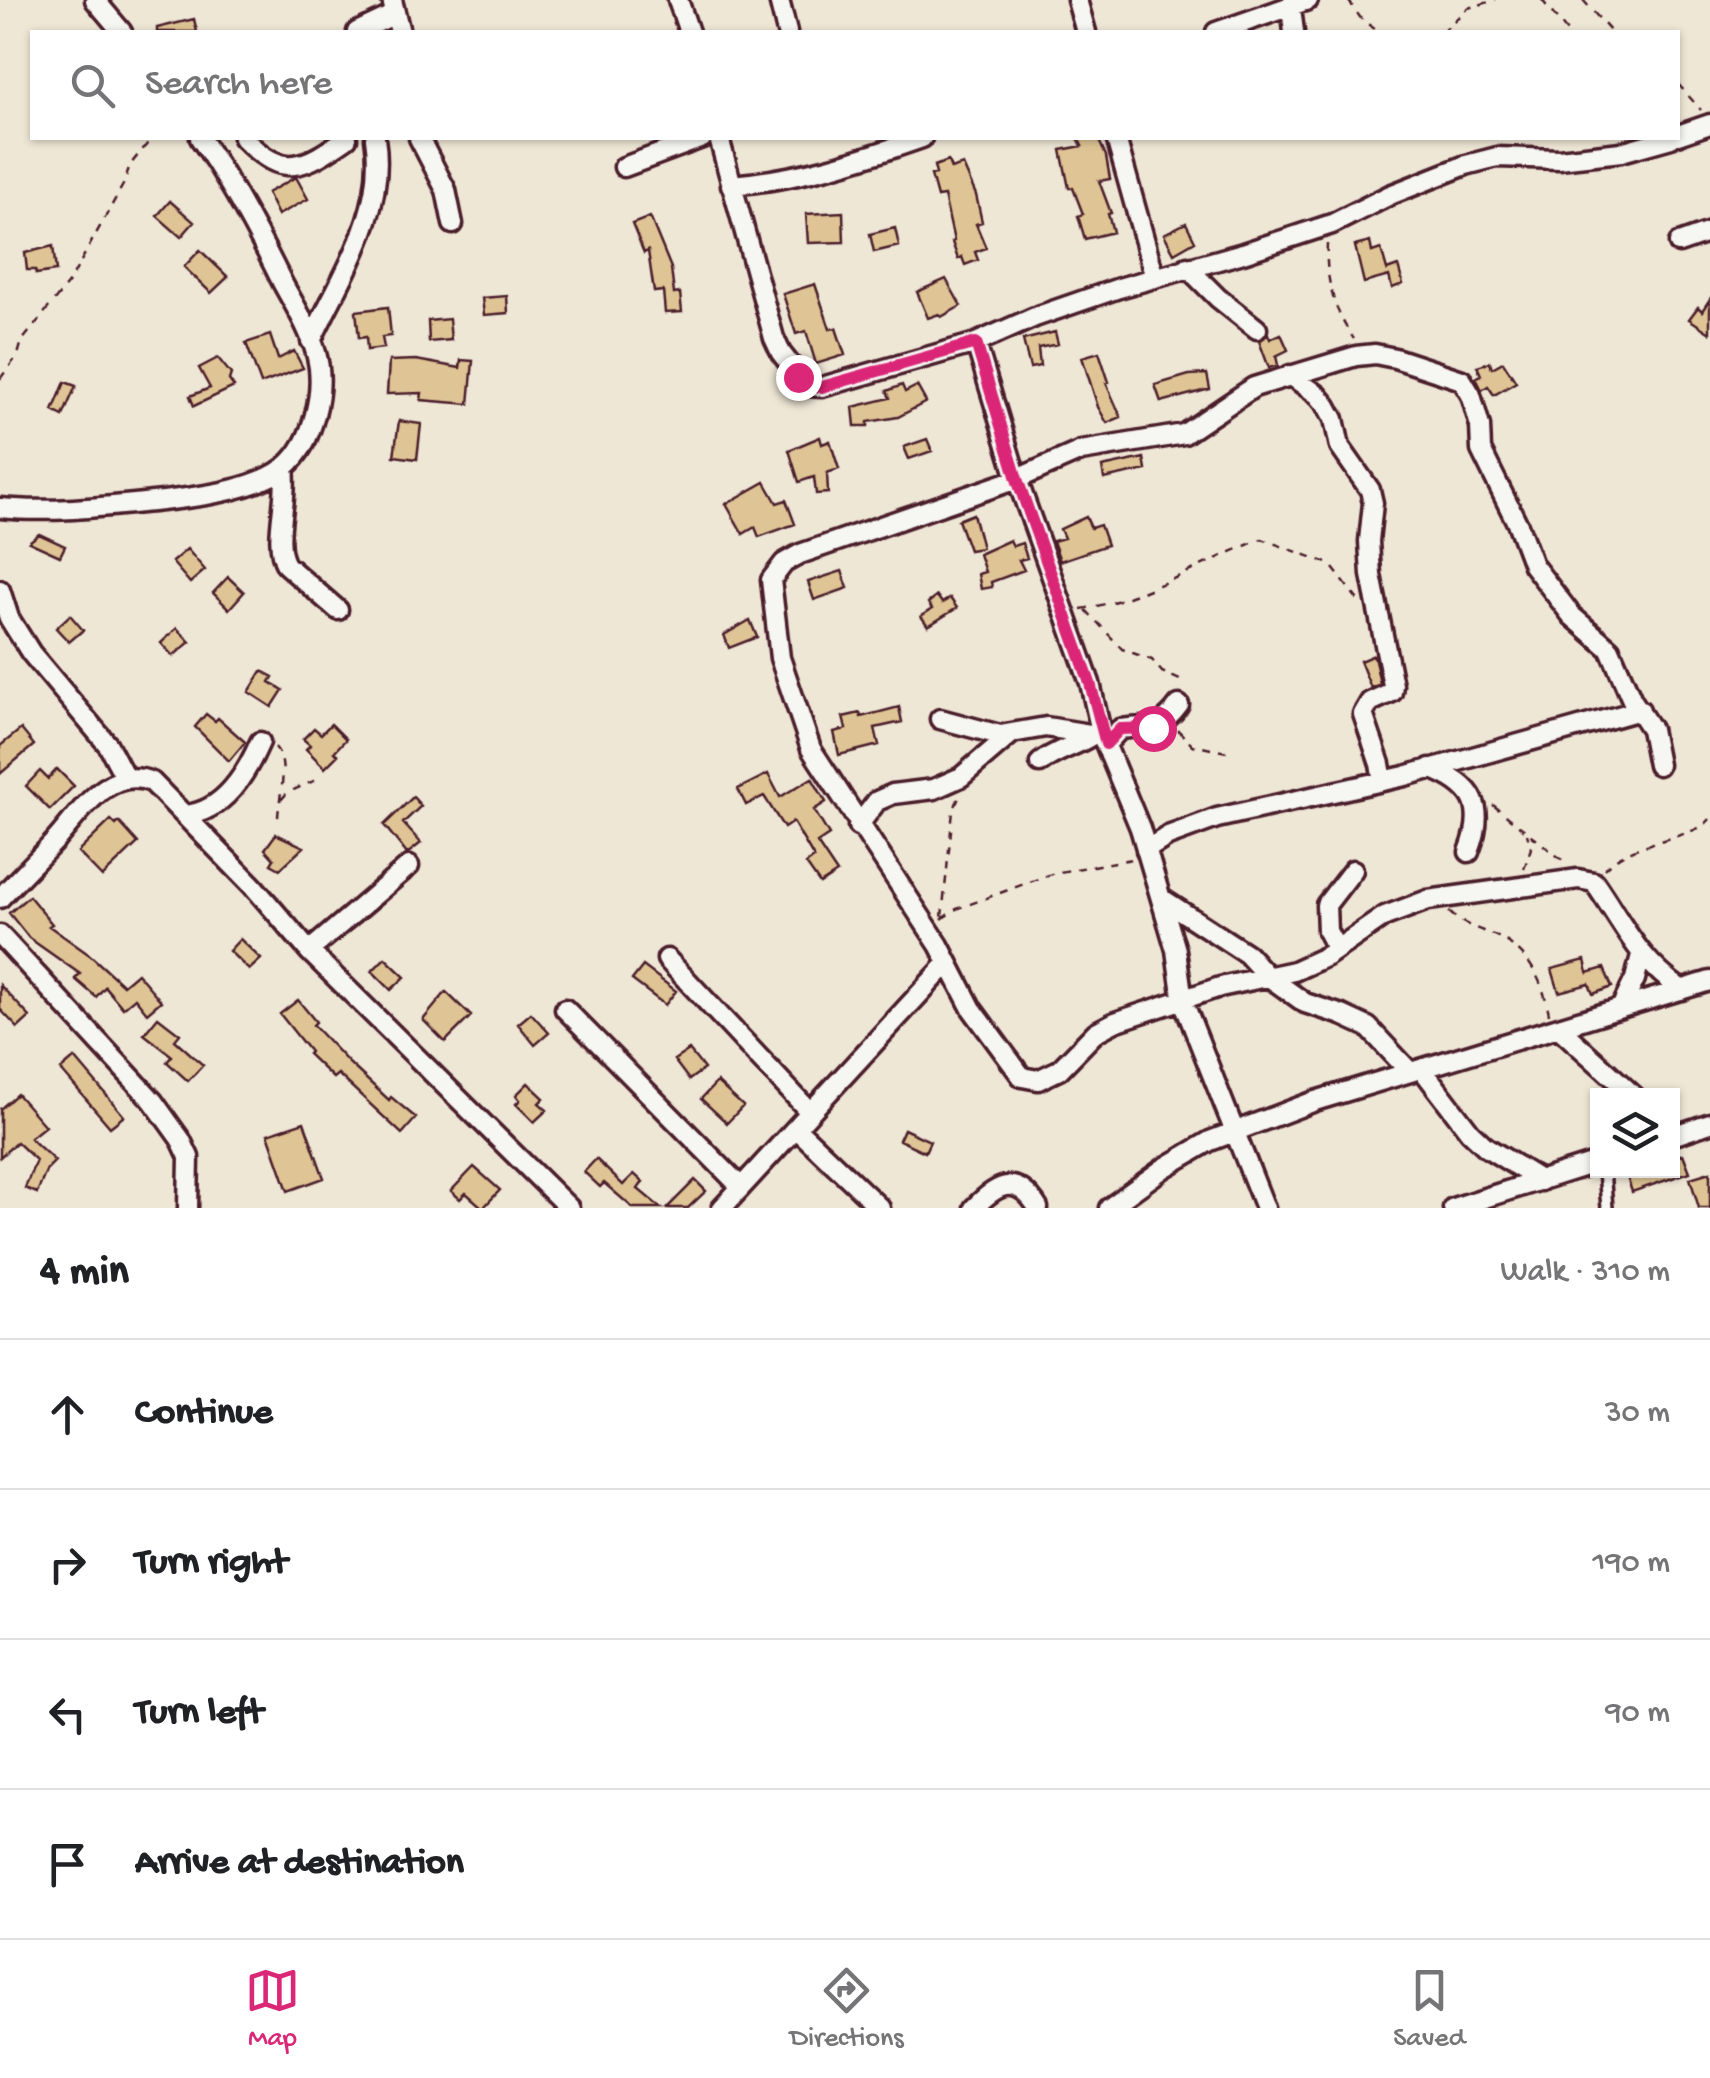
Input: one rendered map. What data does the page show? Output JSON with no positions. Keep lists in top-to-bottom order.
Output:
{
  "page": {
    "search": "Search here",
    "heading": ["4 min", "Walk · 310 m"],
    "list": [
      ["Continue", "30 m"],
      ["Turn right", "190 m"],
      ["Turn left", "90 m"],
      "Arrive at destination"
    ],
    "nav": ["Map", "Directions", "Saved"]
  }
}
